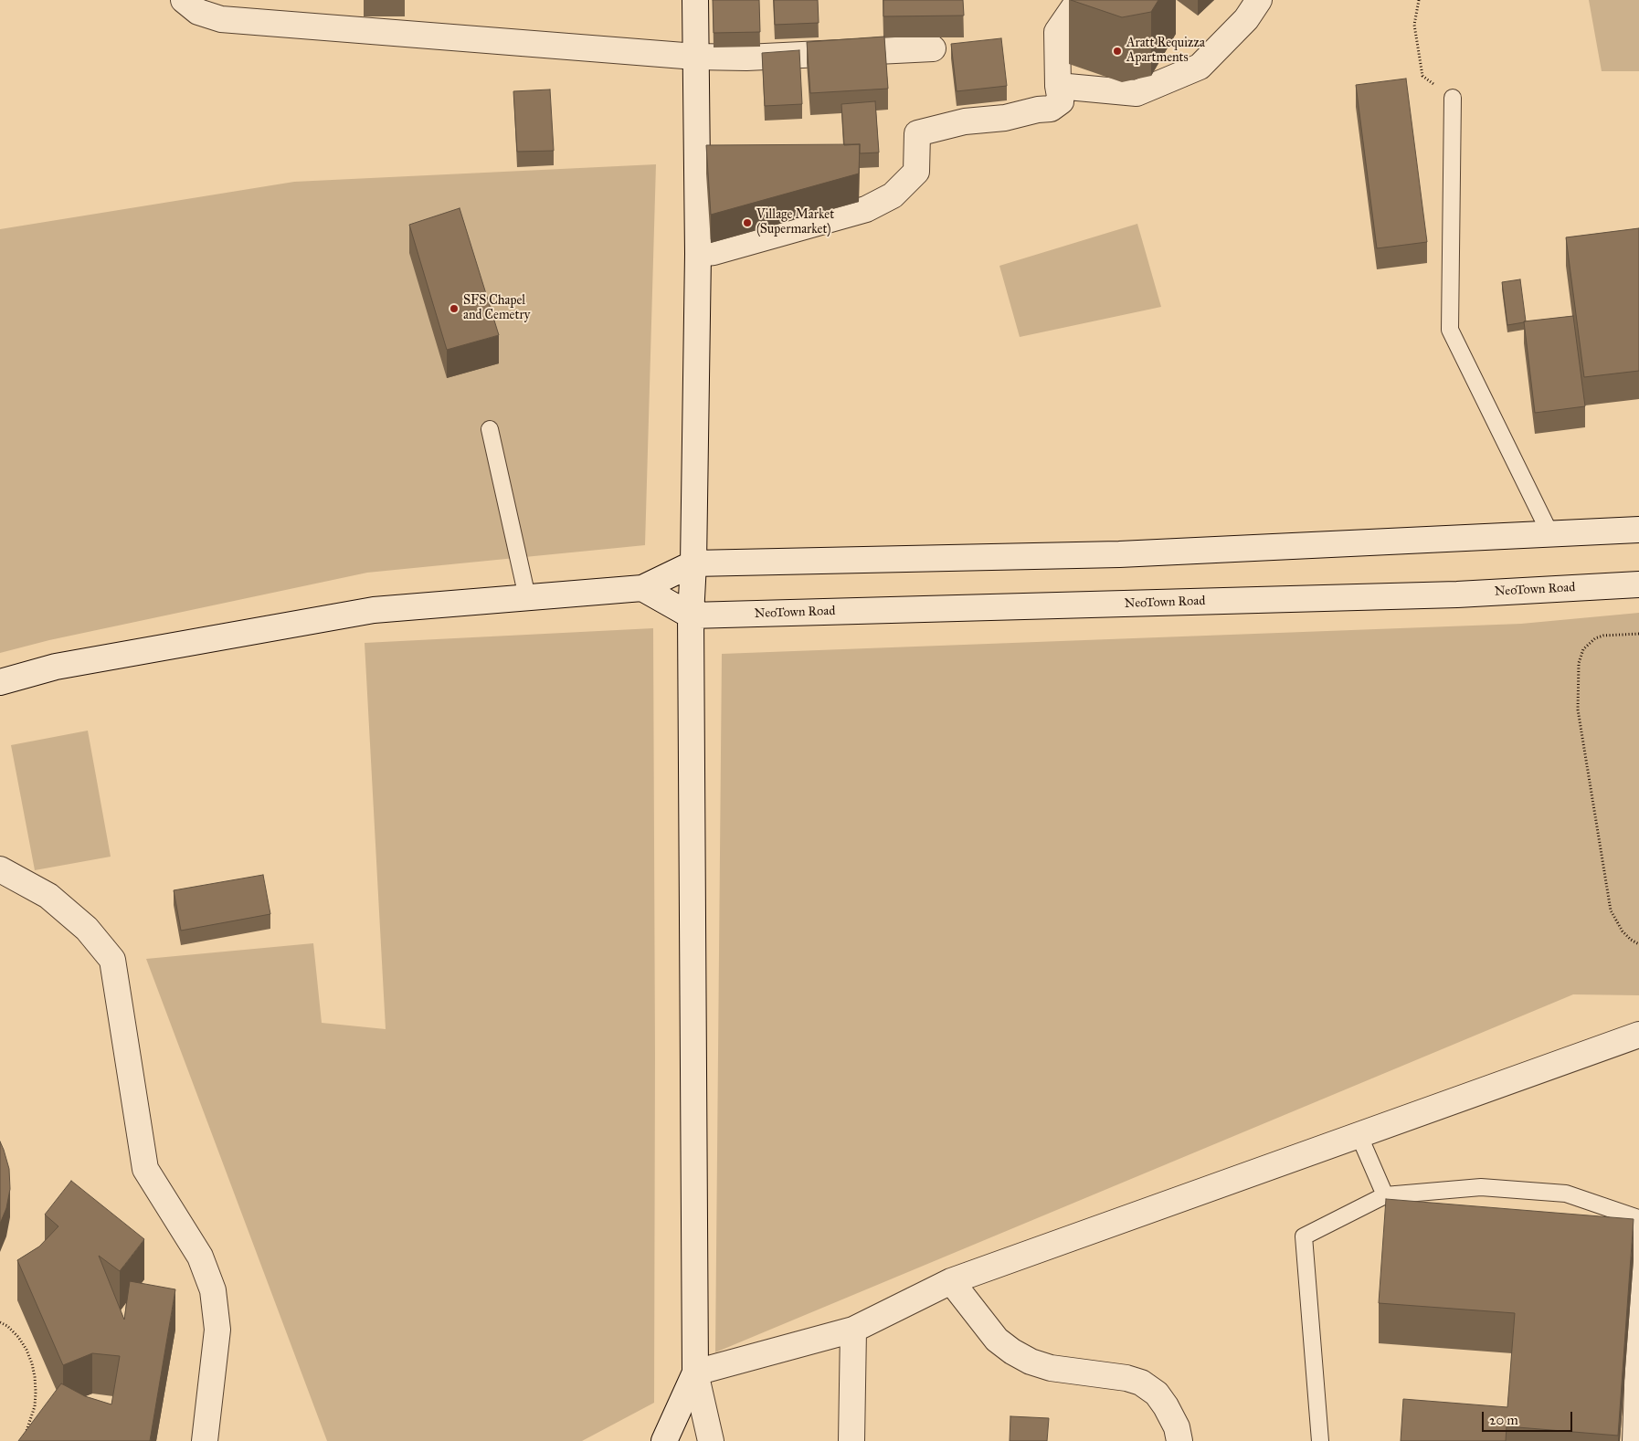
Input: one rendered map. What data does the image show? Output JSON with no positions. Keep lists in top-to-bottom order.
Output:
{
  "streets": {
    "street": ["NeoTown Road"]
  },
  "places": ["Aratt Requizza Apartments", "Village Market (Supermarket)", "SFS Chapel and Cemetry"],
  "scale_bar": "20 m"
}
